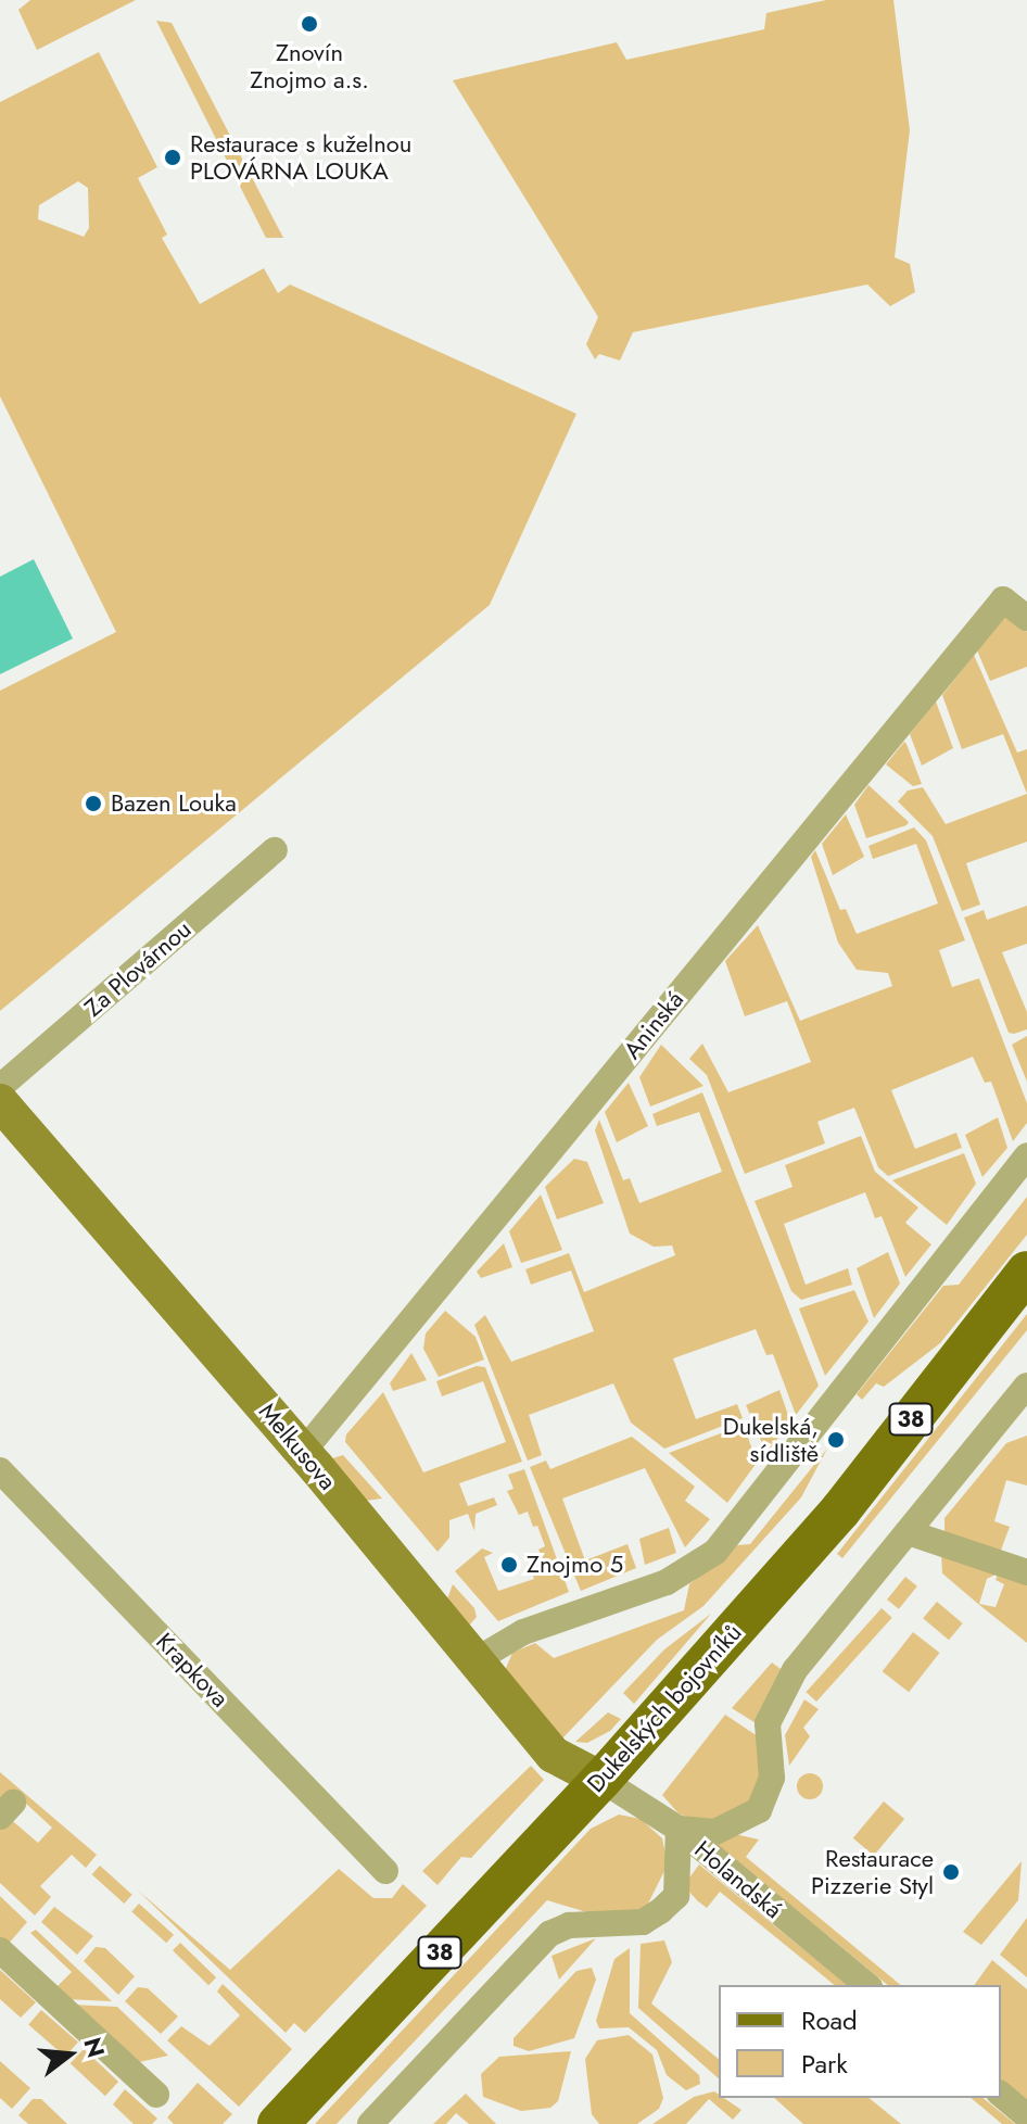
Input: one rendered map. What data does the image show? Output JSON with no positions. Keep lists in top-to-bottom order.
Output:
{
  "streets": {
    "main road": ["38", "Dukelských bojovníků"],
    "street": [
      "Za Plovárnou",
      "Aninská",
      "Melkusova",
      "Krapkova",
      "Holandská"
    ]
  },
  "crossings": [
    ["Aninská", "Melkusova"],
    ["Melkusova", "Dukelských bojovníků"],
    ["Melkusova", "Holandská"],
    ["Dukelských bojovníků", "Holandská"]
  ],
  "places": [
    "Znovín Znojmo a.s.",
    "Restaurace s kuželnou PLOVÁRNA LOUKA",
    "Bazen Louka",
    "Dukelská, sídliště",
    "Znojmo 5",
    "Restaurace Pizzerie Styl"
  ],
  "legend": ["Road", "Park"],
  "north": "right"
}
